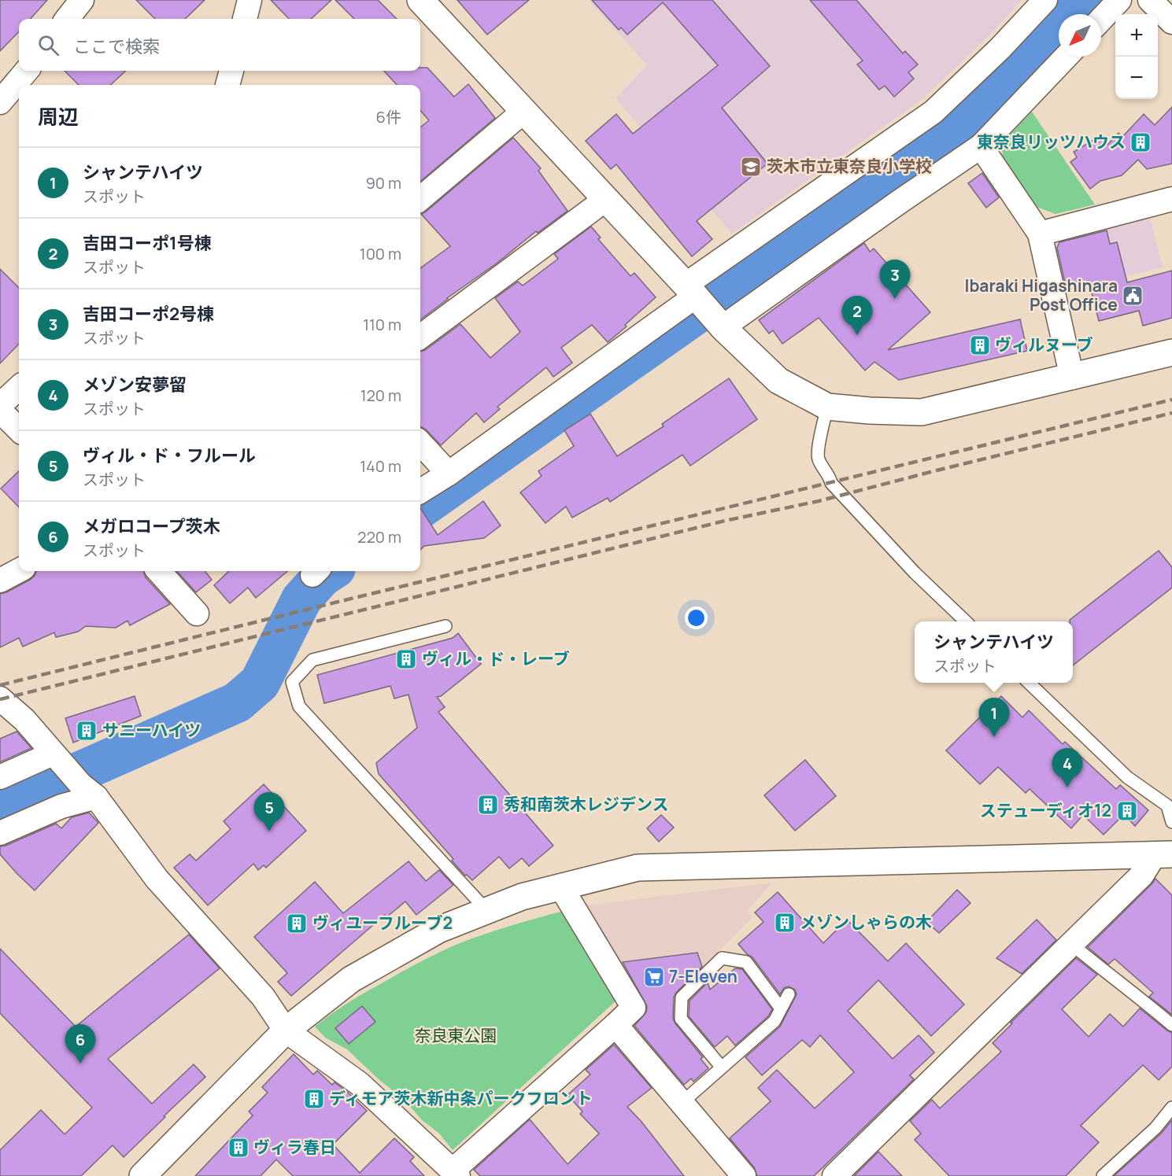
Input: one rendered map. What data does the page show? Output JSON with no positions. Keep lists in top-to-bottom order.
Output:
{
  "parks": ["奈良東公園"],
  "places": {
    "building": [
      "東奈良リッツハウス",
      "ヴィルヌーブ",
      "ヴィル・ド・レーブ",
      "サニーハイツ",
      "秀和南茨木レジデンス",
      "ステューディオ12",
      "メゾンしゃらの木",
      "ヴィユーフルーブ2",
      "ディモア茨木新中条パークフロント",
      "ヴィラ春日"
    ],
    "school or university": ["茨木市立東奈良小学校"],
    "public building": ["Ibaraki Higashinara Post Office"],
    "supermarket": ["7-Eleven"]
  },
  "north": "bottom left",
  "page": {
    "map_buttons": ["+", "−"],
    "search": "ここで検索",
    "heading": ["周辺", "6件"],
    "list": [
      {
        "mark": "1",
        "name": "シャンテハイツ",
        "note": "スポット",
        "value": "90 m"
      },
      {
        "mark": "2",
        "name": "吉田コーポ1号棟",
        "note": "スポット",
        "value": "100 m"
      },
      {
        "mark": "3",
        "name": "吉田コーポ2号棟",
        "note": "スポット",
        "value": "110 m"
      },
      {
        "mark": "4",
        "name": "メゾン安夢留",
        "note": "スポット",
        "value": "120 m"
      },
      {
        "mark": "5",
        "name": "ヴィル・ド・フルール",
        "note": "スポット",
        "value": "140 m"
      },
      {
        "mark": "6",
        "name": "メガロコープ茨木",
        "note": "スポット",
        "value": "220 m"
      }
    ],
    "pins": [
      "3",
      "2",
      "1",
      "4",
      "5",
      "6"
    ],
    "popup": ["シャンテハイツ", "スポット"]
  }
}
